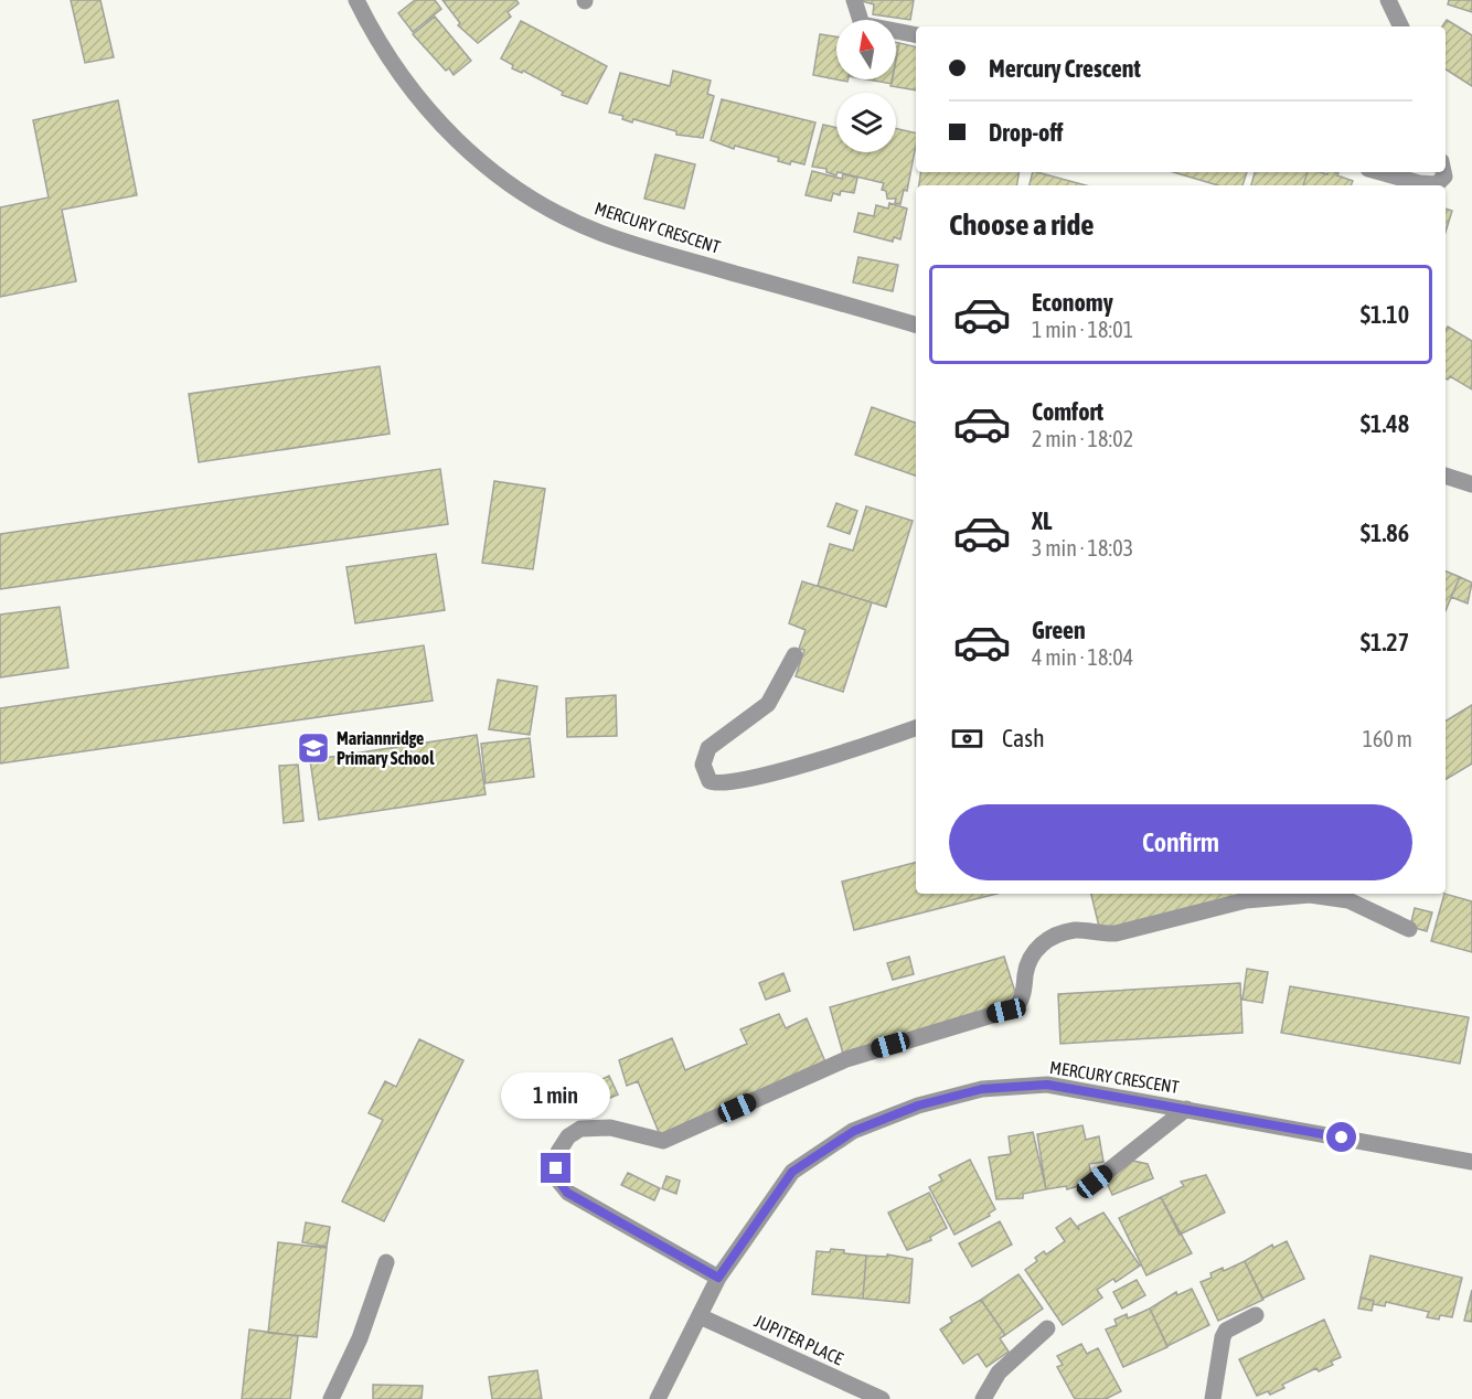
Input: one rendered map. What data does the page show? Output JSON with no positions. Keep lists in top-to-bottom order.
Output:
{
  "streets": {
    "street": ["MERCURY CRESCENT", "JUPITER PLACE"]
  },
  "crossings": [
    ["MERCURY CRESCENT", "JUPITER PLACE"]
  ],
  "places": {
    "school or university": ["Mariannridge Primary School"]
  },
  "north": "top",
  "page": {
    "banner": ["Mercury Crescent", "Drop-off"],
    "heading": "Choose a ride",
    "list": [
      {
        "name": "Economy",
        "note": "1 min · 18:01",
        "value": "$1.10"
      },
      {
        "name": "Comfort",
        "note": "2 min · 18:02",
        "value": "$1.48"
      },
      {
        "name": "XL",
        "note": "3 min · 18:03",
        "value": "$1.86"
      },
      {
        "name": "Green",
        "note": "4 min · 18:04",
        "value": "$1.27"
      }
    ],
    "pay": ["Cash", "160 m"],
    "buttons": "Confirm",
    "bubble": "1 min"
  }
}
